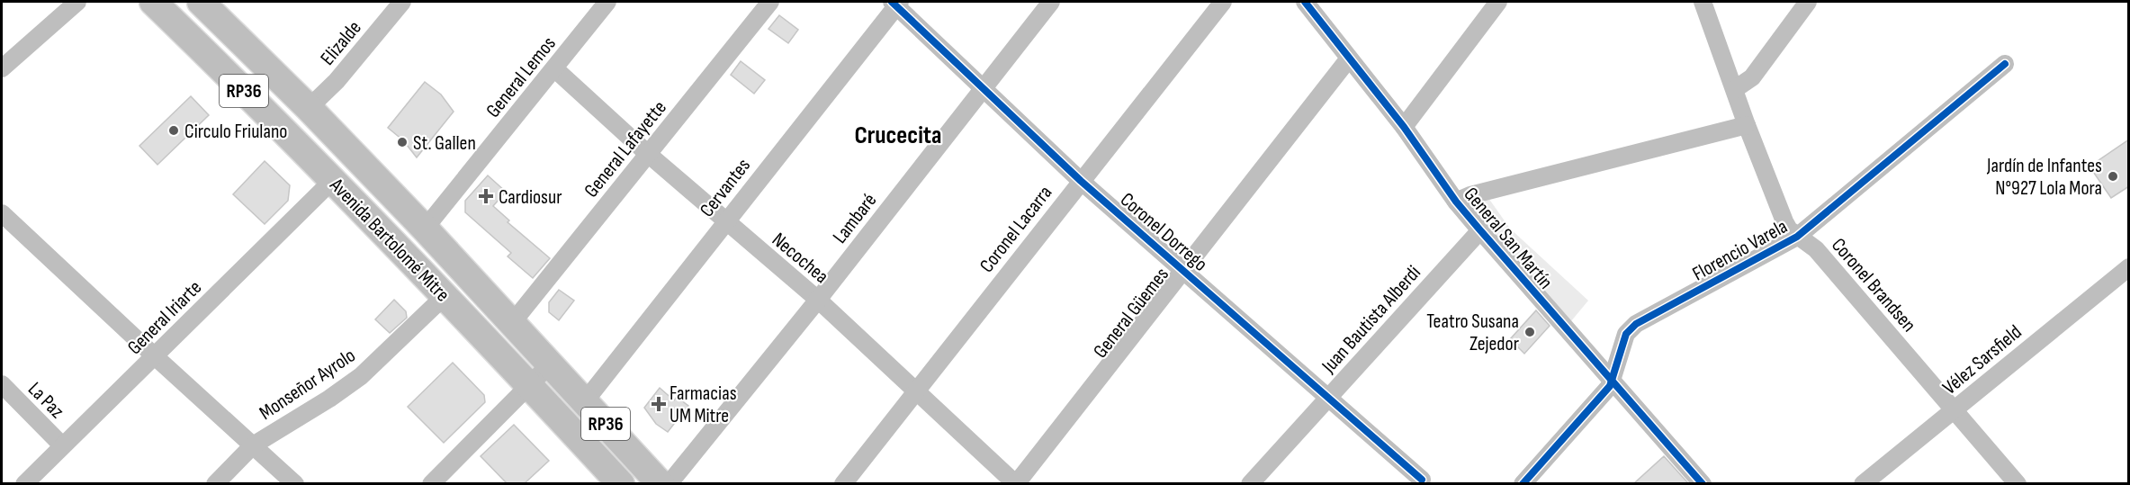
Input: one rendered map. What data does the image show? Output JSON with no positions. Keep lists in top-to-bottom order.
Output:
{
  "streets": {
    "main road": ["RP36", "Avenida Bartolomé Mitre"],
    "street": [
      "Elizalde",
      "General Lemos",
      "General Lafayette",
      "Cervantes",
      "Lambaré",
      "Coronel Lacarra",
      "Coronel Dorrego",
      "General San Martín",
      "Florencio Varela",
      "Necochea",
      "Coronel Brandsen",
      "General Güemes",
      "General Iriarte",
      "Juan Bautista Alberdi",
      "Vélez Sarsfield",
      "Monseñor Ayrolo",
      "La Paz"
    ]
  },
  "crossings": [
    ["Elizalde", "Avenida Bartolomé Mitre"],
    ["General Lemos", "Avenida Bartolomé Mitre"],
    ["General Lemos", "Necochea"],
    ["General Lafayette", "Avenida Bartolomé Mitre"],
    ["General Lafayette", "Necochea"],
    ["Cervantes", "Coronel Dorrego"],
    ["Cervantes", "Avenida Bartolomé Mitre"],
    ["Cervantes", "Necochea"],
    ["Lambaré", "Coronel Dorrego"],
    ["Lambaré", "Necochea"],
    ["Coronel Lacarra", "Coronel Dorrego"],
    ["Coronel Lacarra", "Necochea"],
    ["Coronel Dorrego", "General Güemes"],
    ["Coronel Dorrego", "Juan Bautista Alberdi"],
    ["General San Martín", "Florencio Varela"],
    ["General San Martín", "General Güemes"],
    ["General San Martín", "Juan Bautista Alberdi"],
    ["Avenida Bartolomé Mitre", "General Iriarte"],
    ["Avenida Bartolomé Mitre", "Monseñor Ayrolo"],
    ["Florencio Varela", "Coronel Brandsen"],
    ["Necochea", "General Güemes"],
    ["Coronel Brandsen", "Vélez Sarsfield"],
    ["General Iriarte", "La Paz"]
  ],
  "districts": ["Crucecita"],
  "places": {
    "other": [
      "Circulo Friulano",
      "St. Gallen",
      "Jardín de Infantes N°927 Lola Mora",
      "Teatro Susana Zejedor"
    ],
    "health": ["Cardiosur", "Farmacias UM Mitre"]
  }
}
